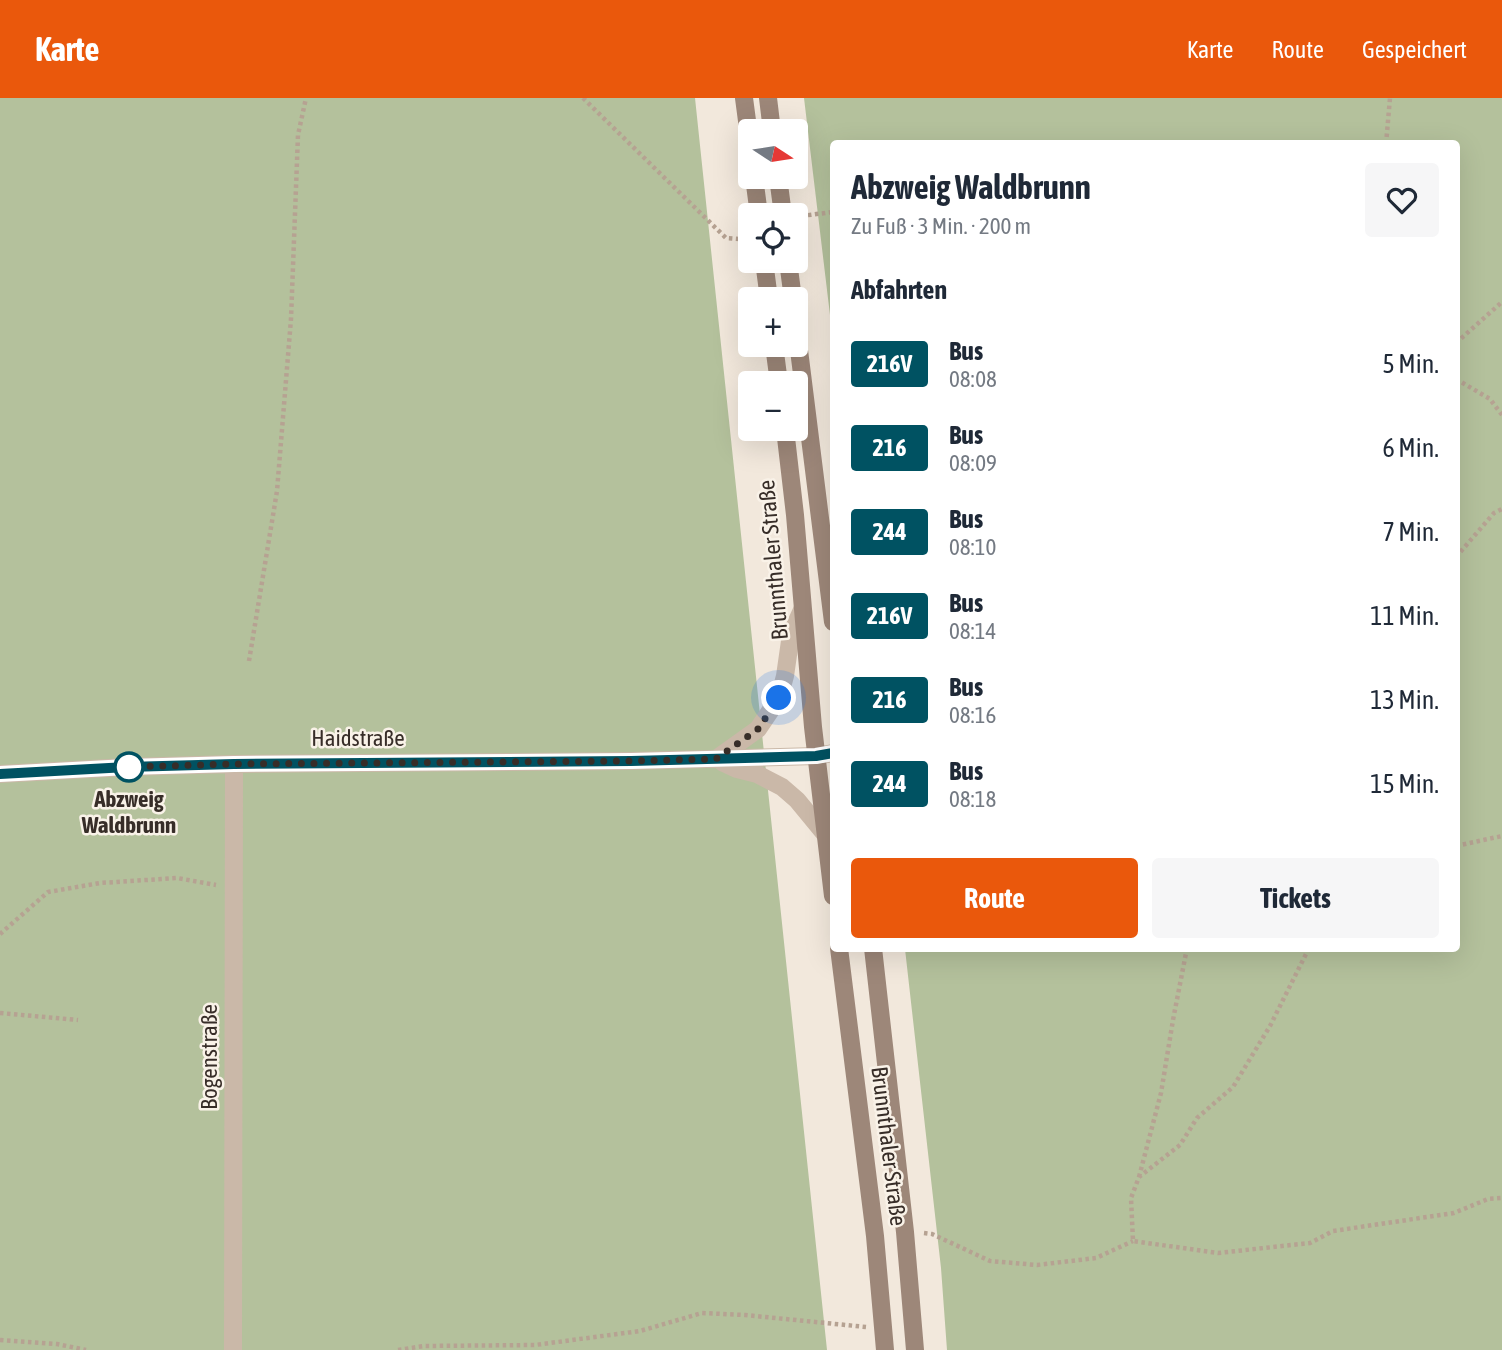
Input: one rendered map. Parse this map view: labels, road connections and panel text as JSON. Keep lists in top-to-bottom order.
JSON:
{
  "streets": {
    "main road": ["Brunnthaler Straße"],
    "street": ["Haidstraße", "Bogenstraße"]
  },
  "crossings": [
    ["Brunnthaler Straße", "Haidstraße"],
    ["Haidstraße", "Bogenstraße"]
  ],
  "places": ["Abzweig Waldbrunn"],
  "lines": ["bus line 216V"],
  "north": "right",
  "page": {
    "header": "Karte",
    "nav": ["Karte", "Route", "Gespeichert"],
    "map_buttons": ["+", "−"],
    "heading": [
      ["Abzweig Waldbrunn", "Zu Fuß · 3 Min. · 200 m"],
      "Abfahrten"
    ],
    "list": [
      {
        "mark": "216V",
        "name": "Bus",
        "note": "08:08",
        "value": "5 Min."
      },
      {
        "mark": "216",
        "name": "Bus",
        "note": "08:09",
        "value": "6 Min."
      },
      {
        "mark": "244",
        "name": "Bus",
        "note": "08:10",
        "value": "7 Min."
      },
      {
        "mark": "216V",
        "name": "Bus",
        "note": "08:14",
        "value": "11 Min."
      },
      {
        "mark": "216",
        "name": "Bus",
        "note": "08:16",
        "value": "13 Min."
      },
      {
        "mark": "244",
        "name": "Bus",
        "note": "08:18",
        "value": "15 Min."
      }
    ],
    "buttons": ["Route", "Tickets"]
  }
}
